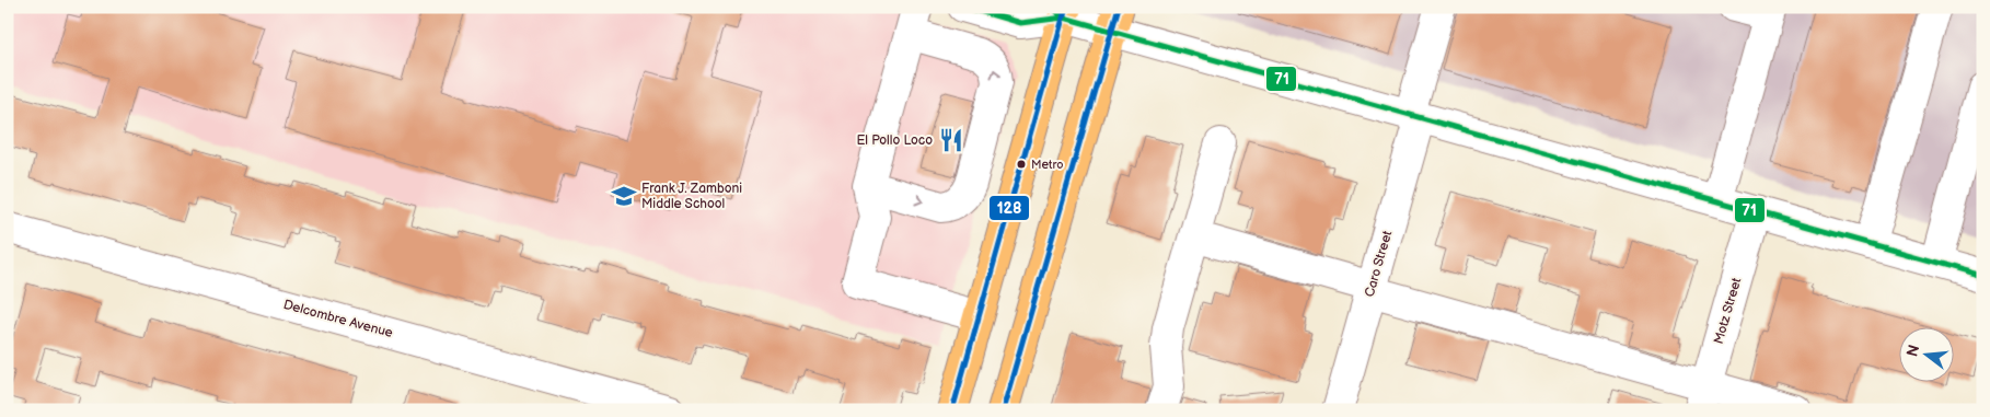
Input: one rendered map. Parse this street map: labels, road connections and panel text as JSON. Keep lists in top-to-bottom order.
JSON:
{
  "streets": {
    "street": ["Caro Street", "Motz Street", "Delcombre Avenue"]
  },
  "places": {
    "restaurant": ["El Pollo Loco"],
    "other": ["Metro"],
    "school or university": ["Frank J. Zamboni Middle School"]
  },
  "lines": ["transit line 71", "transit line 128"],
  "north": "left"
}
